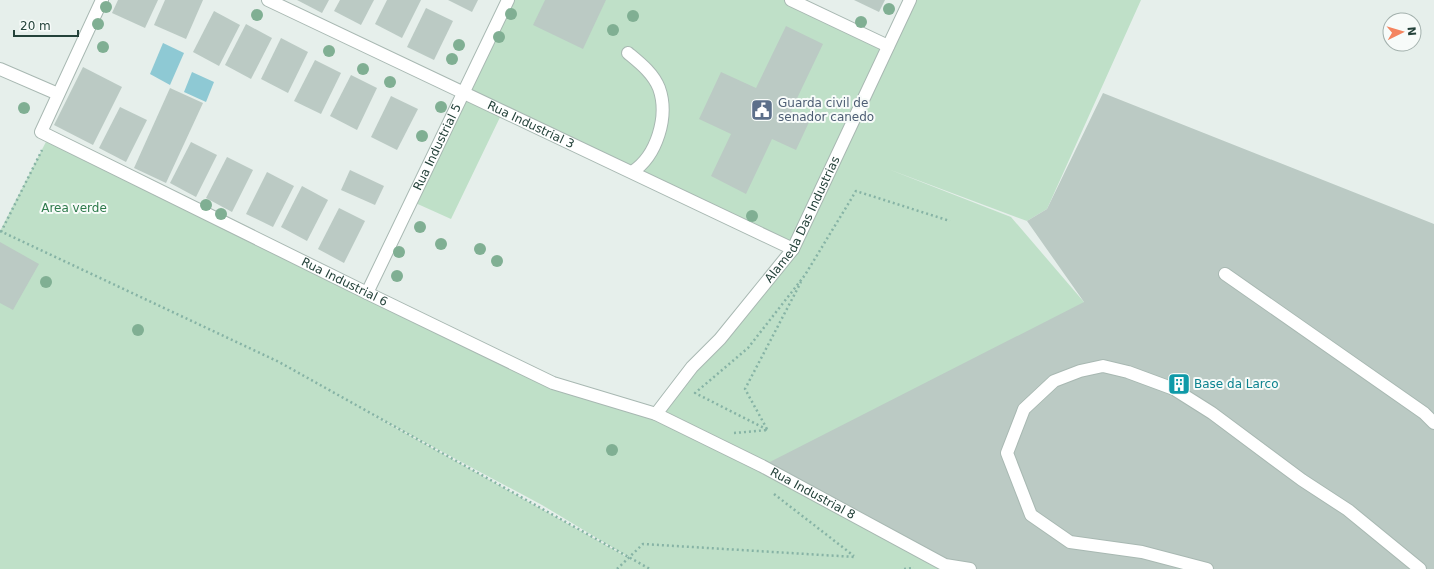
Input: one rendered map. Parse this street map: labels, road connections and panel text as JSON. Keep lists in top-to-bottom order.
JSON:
{
  "streets": {
    "street": [
      "Rua Industrial 3",
      "Rua Industrial 5",
      "Alameda Das Industrias",
      "Rua Industrial 6",
      "Rua Industrial 8"
    ]
  },
  "crossings": [
    ["Rua Industrial 3", "Rua Industrial 5"],
    ["Rua Industrial 3", "Alameda Das Industrias"],
    ["Rua Industrial 5", "Rua Industrial 6"],
    ["Alameda Das Industrias", "Rua Industrial 6"],
    ["Alameda Das Industrias", "Rua Industrial 8"],
    ["Rua Industrial 6", "Rua Industrial 8"]
  ],
  "parks": ["Area verde"],
  "places": {
    "public building": ["Guarda civil de senador canedo"],
    "building": ["Base da Larco"]
  },
  "scale_bar": "20 m",
  "north": "right"
}
